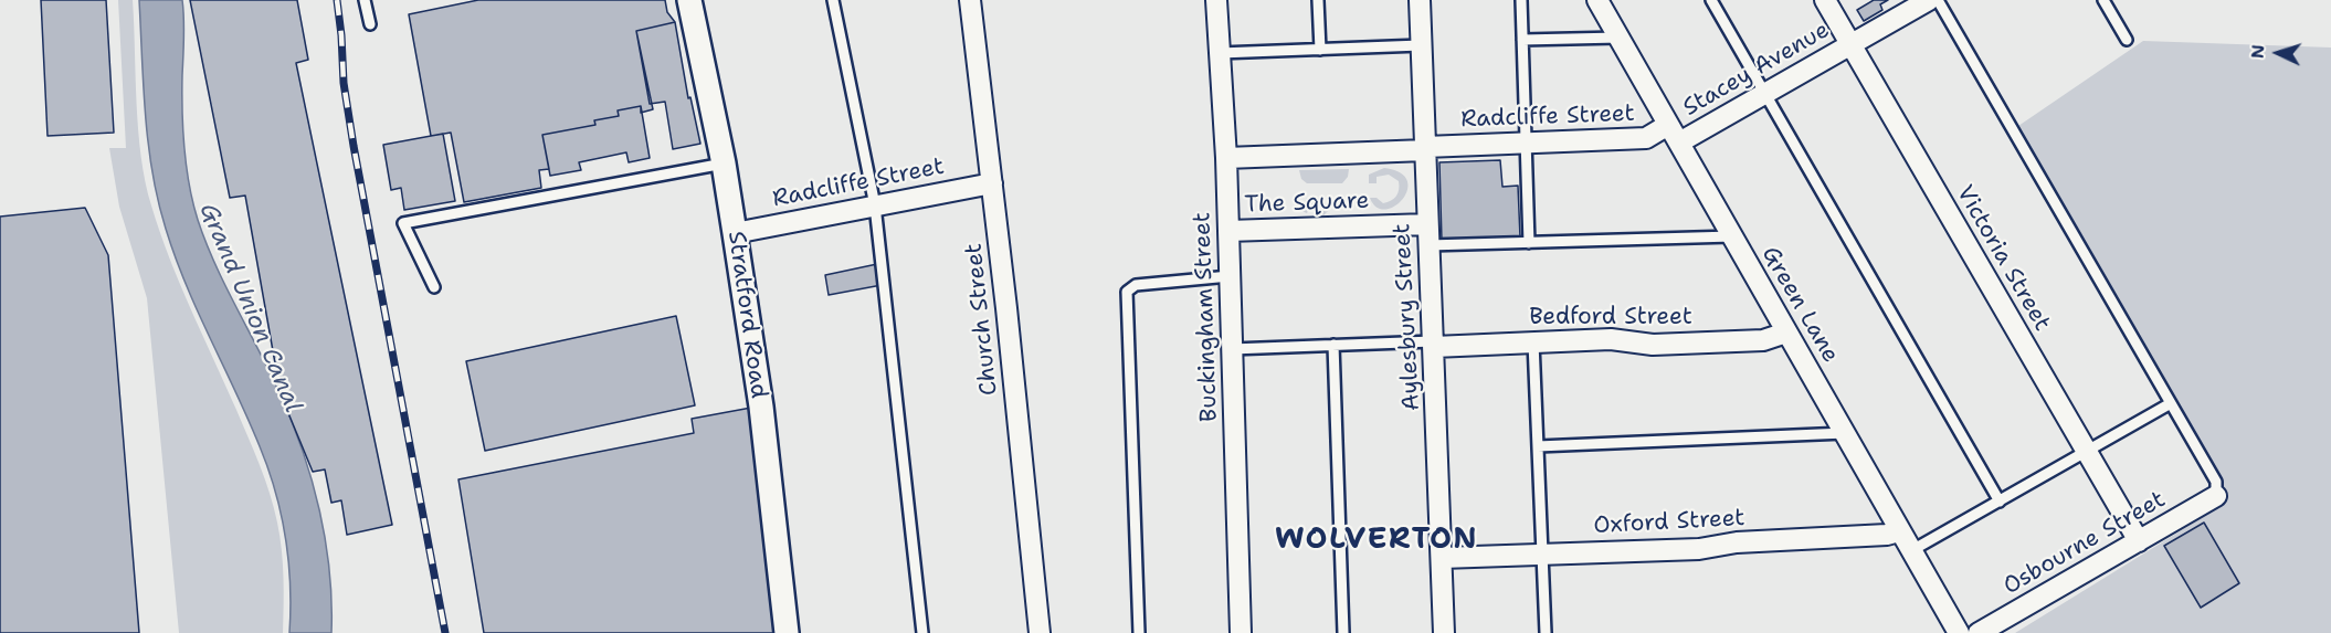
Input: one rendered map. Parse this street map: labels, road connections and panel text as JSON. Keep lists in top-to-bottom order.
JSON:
{
  "streets": {
    "street": [
      "Stacey Avenue",
      "Radcliffe Street",
      "The Square",
      "Victoria Street",
      "Green Lane",
      "Stratford Road",
      "Buckingham Street",
      "Aylesbury Street",
      "Bedford Street",
      "Church Street",
      "Oxford Street",
      "Osbourne Street"
    ]
  },
  "crossings": [
    ["Stacey Avenue", "Victoria Street"],
    ["Stacey Avenue", "Green Lane"],
    ["Radcliffe Street", "Green Lane"],
    ["Radcliffe Street", "Stratford Road"],
    ["Radcliffe Street", "Buckingham Street"],
    ["Radcliffe Street", "Aylesbury Street"],
    ["Radcliffe Street", "Church Street"],
    ["The Square", "Buckingham Street"],
    ["The Square", "Aylesbury Street"],
    ["Victoria Street", "Osbourne Street"],
    ["Green Lane", "Bedford Street"],
    ["Green Lane", "Oxford Street"],
    ["Aylesbury Street", "Bedford Street"],
    ["Aylesbury Street", "Oxford Street"]
  ],
  "districts": ["WOLVERTON"],
  "water": ["Grand Union Canal"],
  "north": "left"
}
